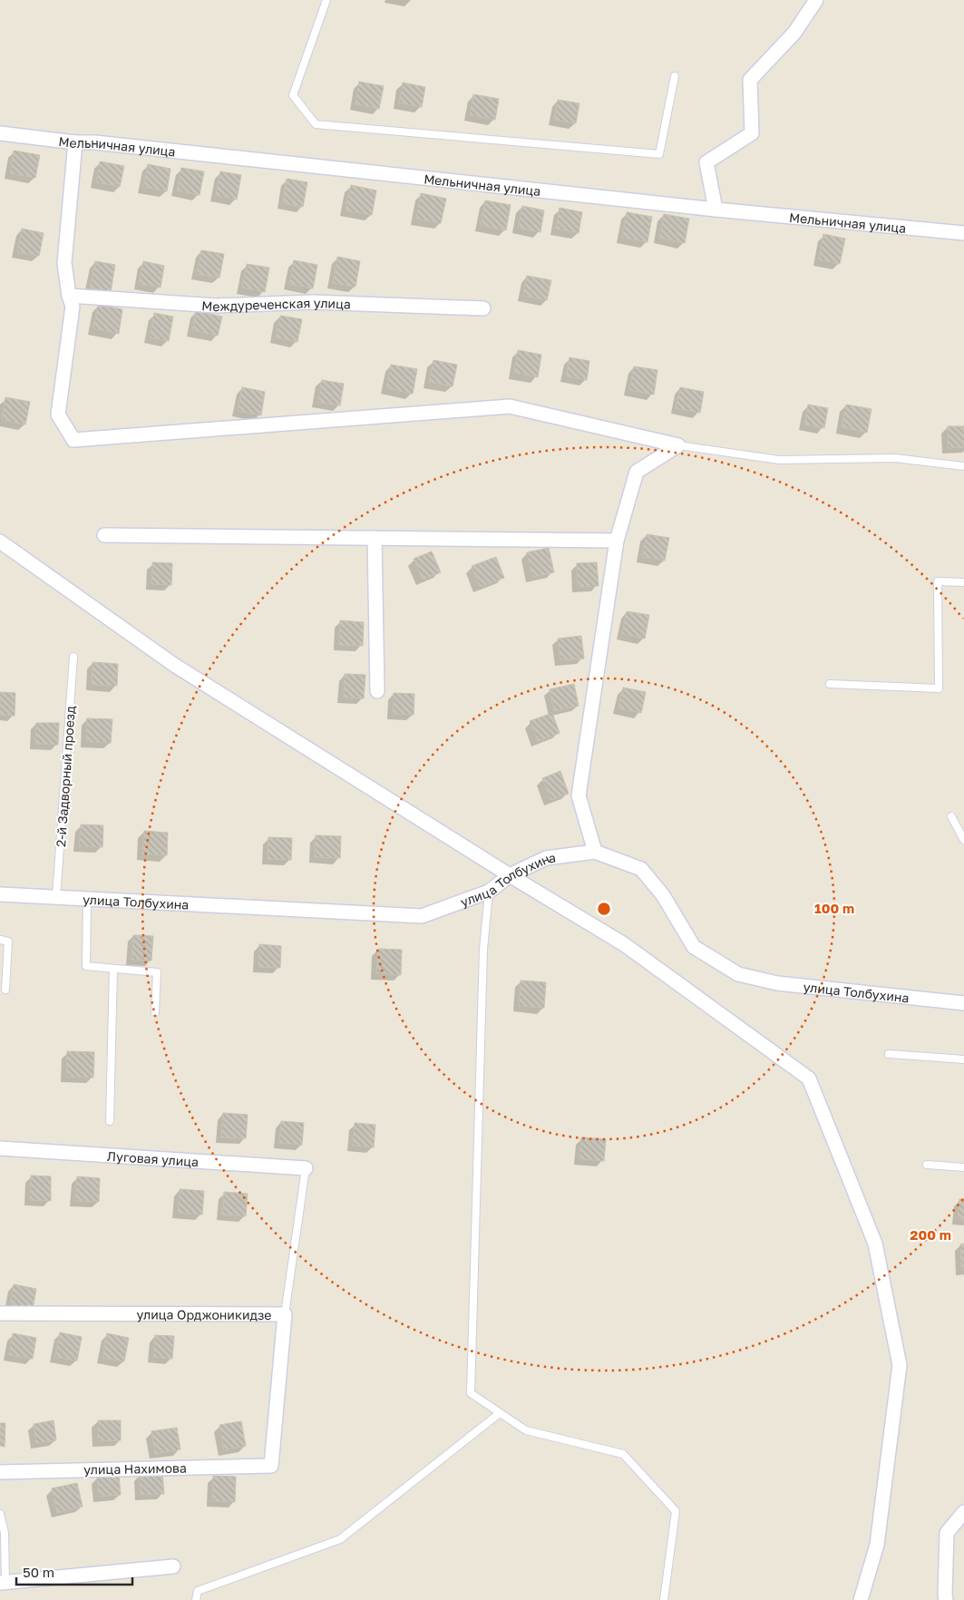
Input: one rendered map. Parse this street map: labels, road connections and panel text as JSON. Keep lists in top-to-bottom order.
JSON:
{
  "streets": {
    "street": [
      "Мельничная улица",
      "Междуреченская улица",
      "улица Толбухина",
      "Луговая улица",
      "улица Орджоникидзе",
      "улица Нахимова"
    ],
    "lane": ["2-й Задворный проезд"]
  },
  "crossings": [
    ["2-й Задворный проезд", "улица Толбухина"],
    ["улица Орджоникидзе", "улица Нахимова"]
  ],
  "scale_bar": "50 m",
  "rings": ["100 m", "200 m"]
}
